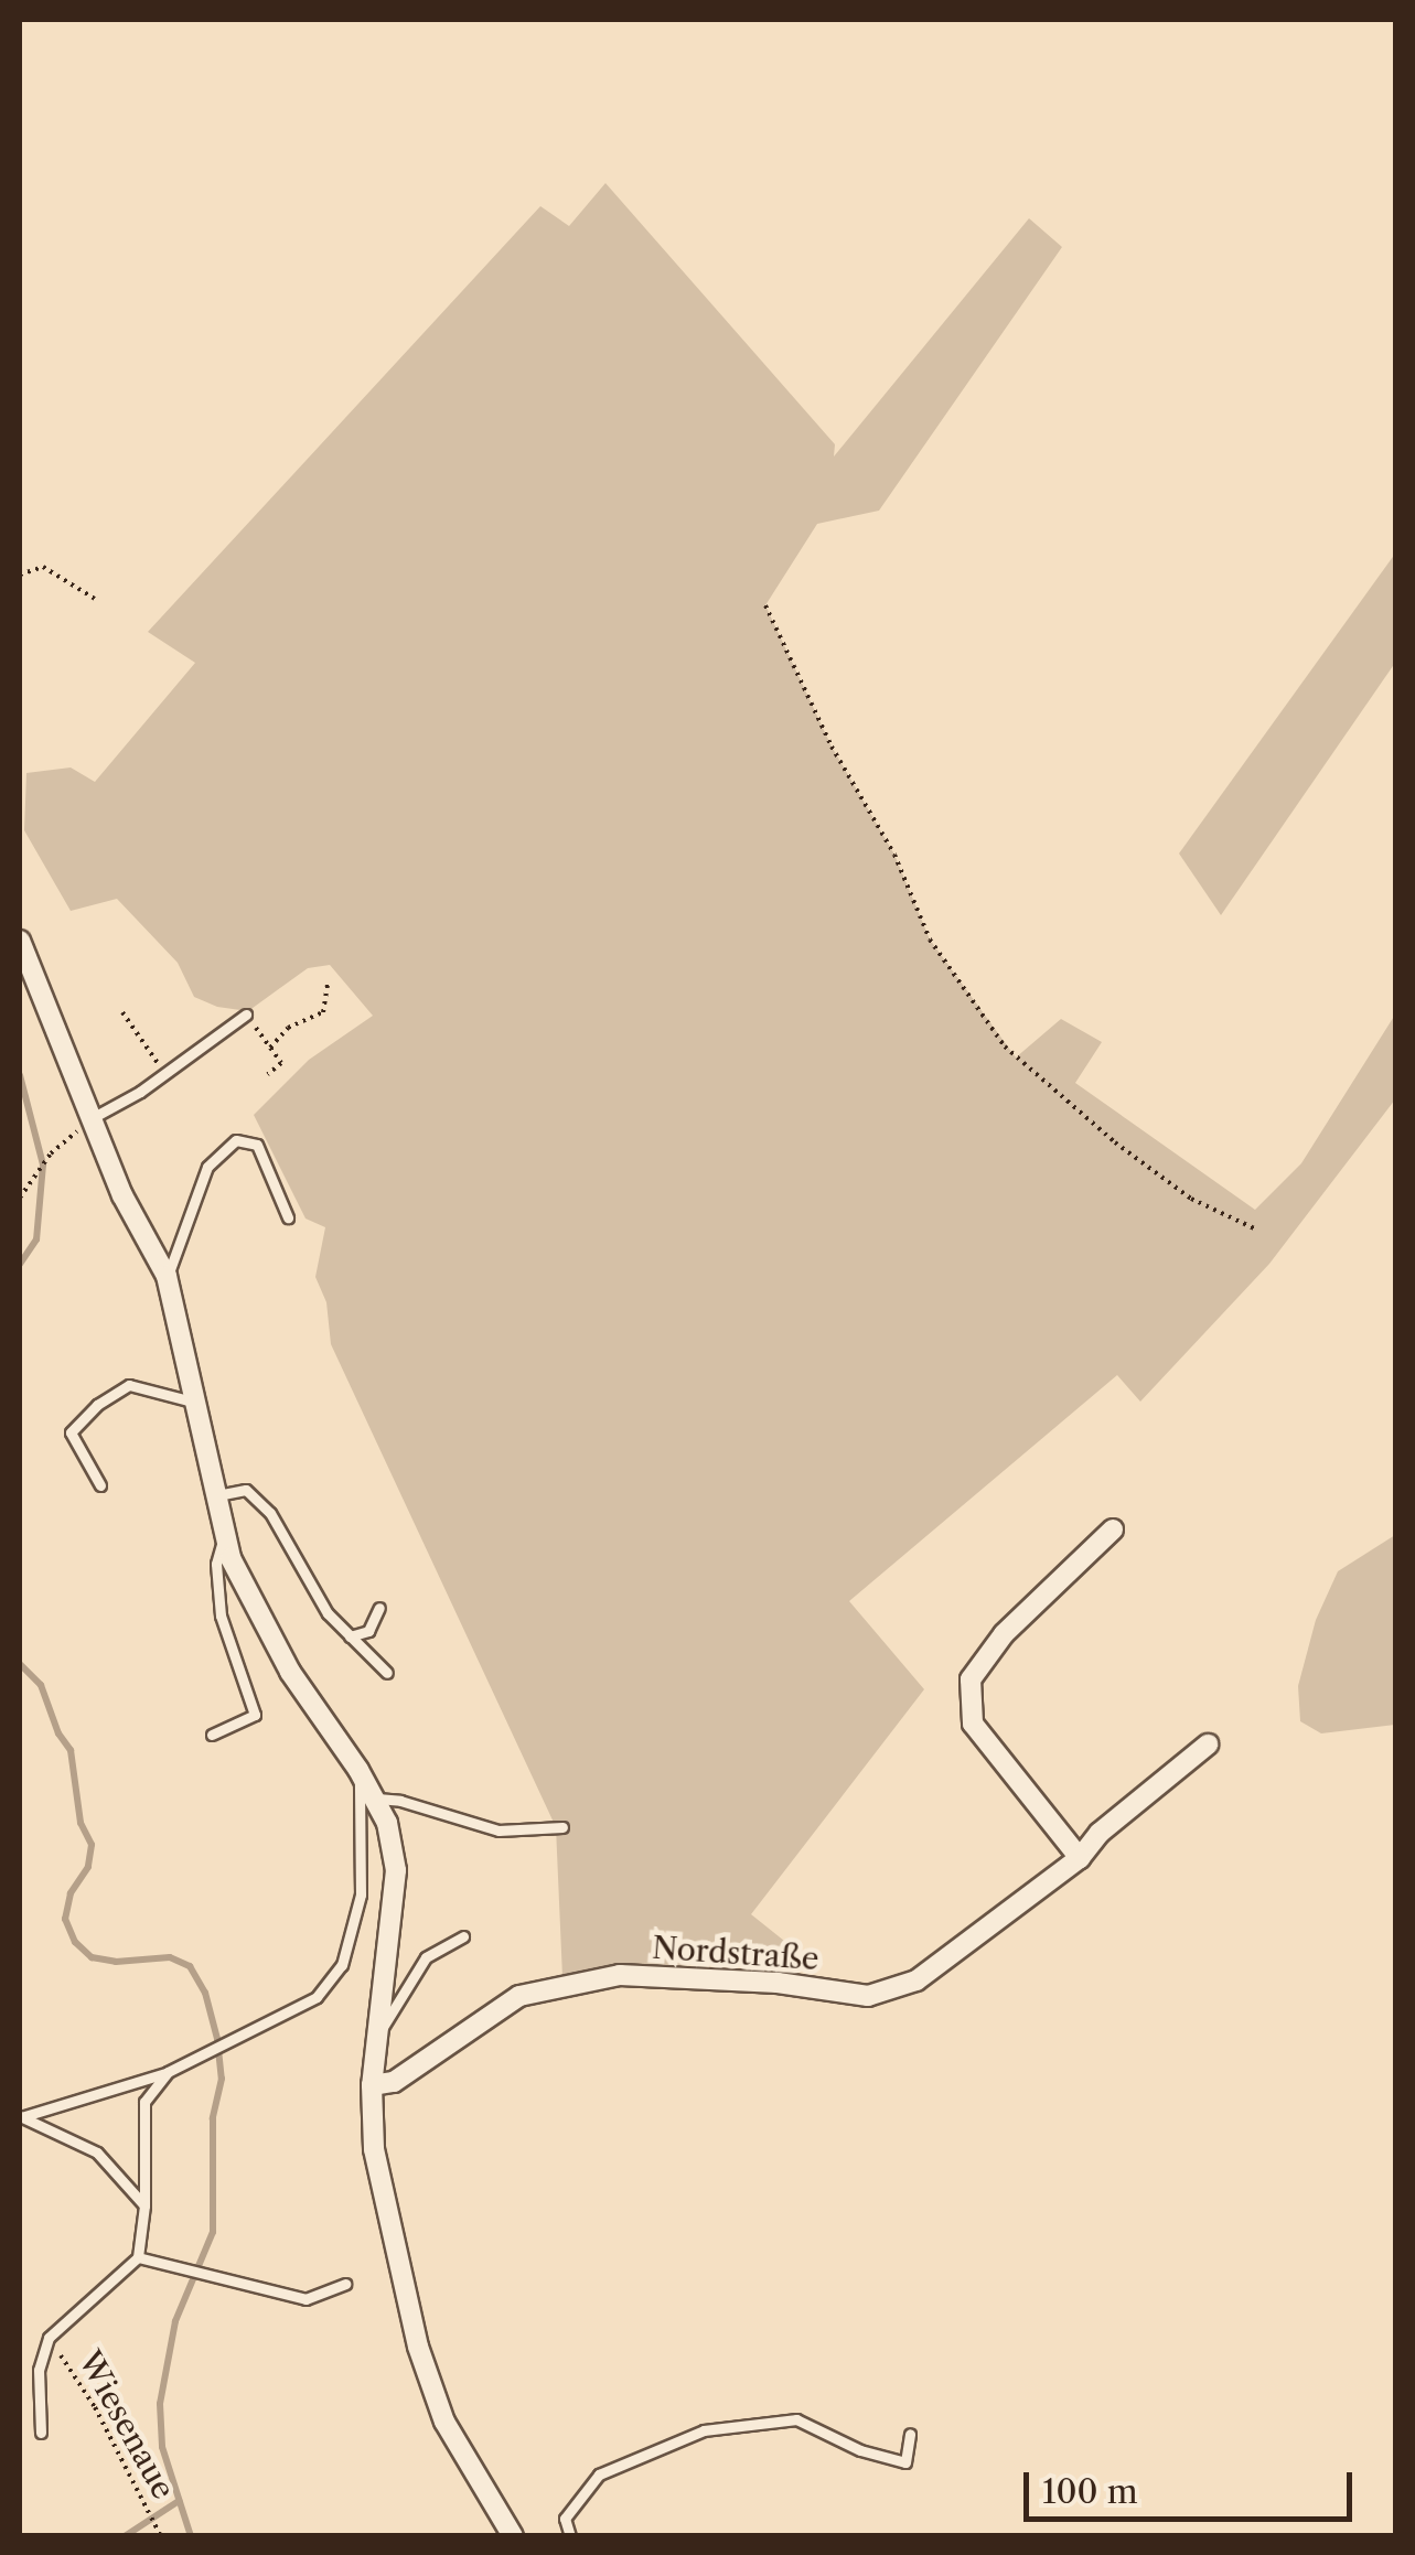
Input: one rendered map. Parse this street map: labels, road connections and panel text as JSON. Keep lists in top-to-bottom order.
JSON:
{
  "streets": {
    "street": ["Nordstraße"],
    "lane": ["Wiesenaue"]
  },
  "scale_bar": "100 m"
}
